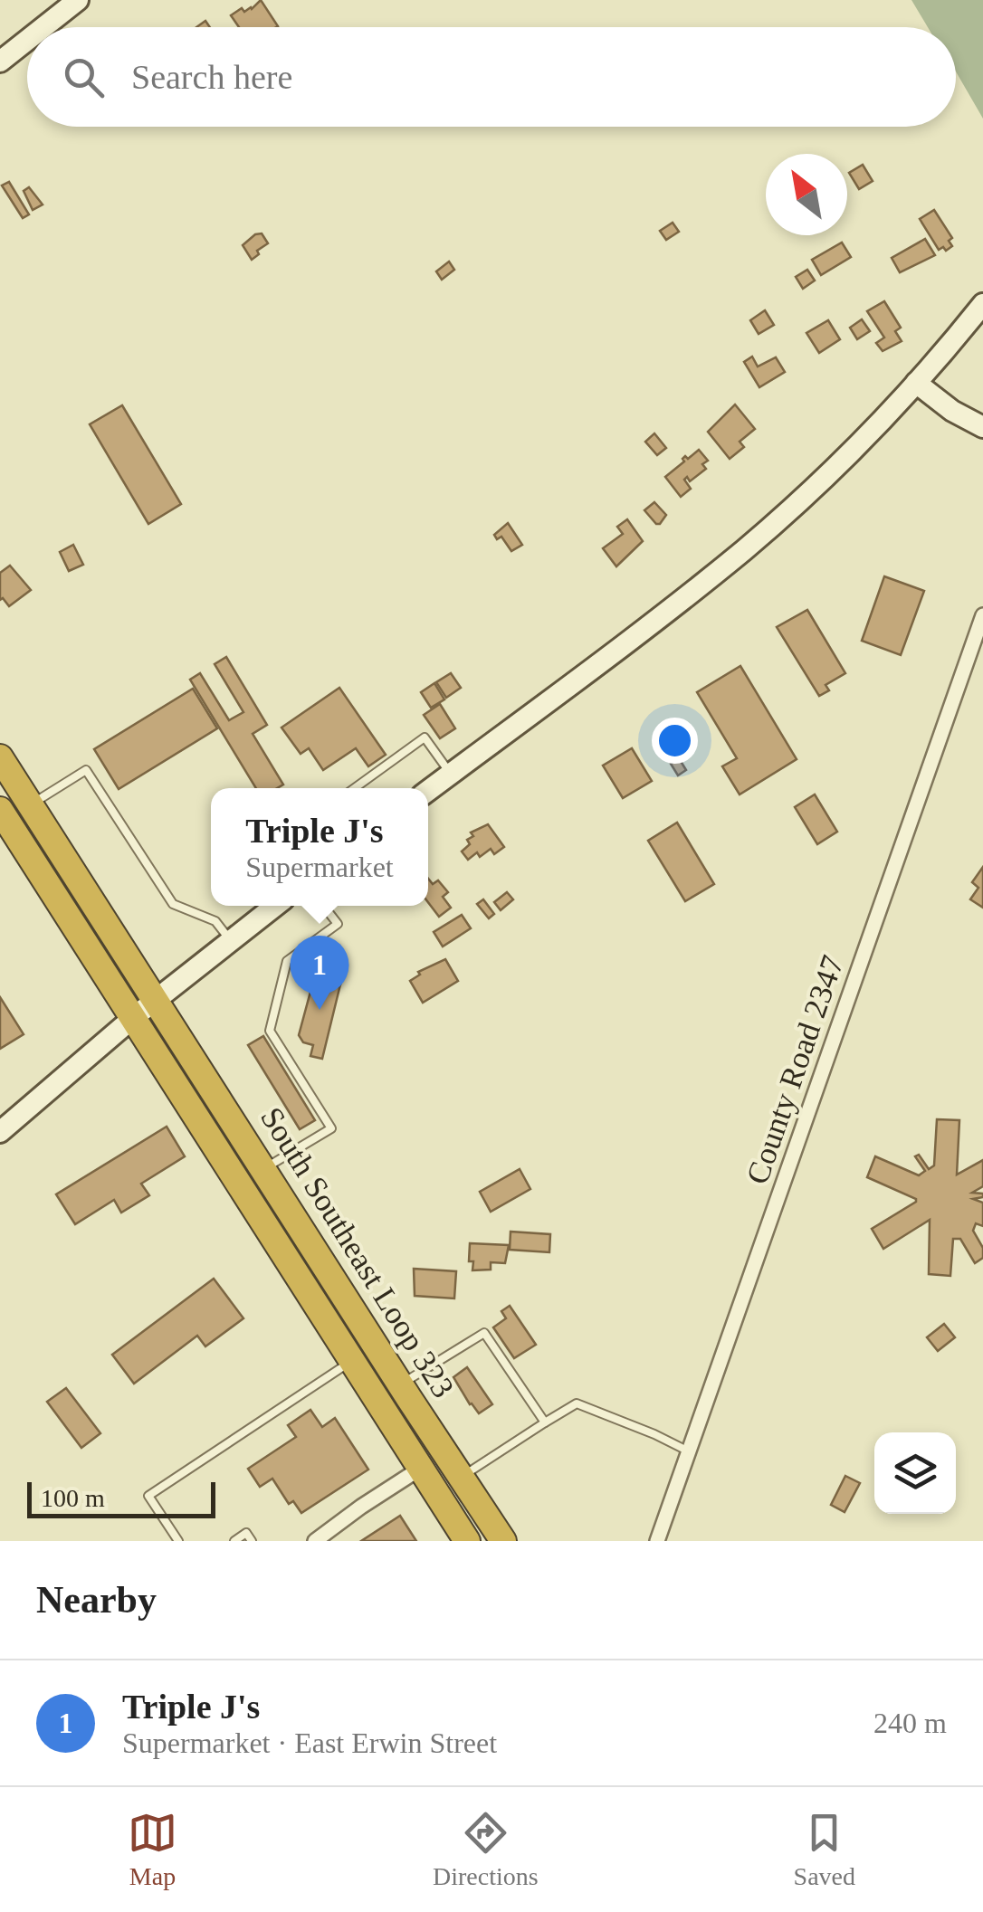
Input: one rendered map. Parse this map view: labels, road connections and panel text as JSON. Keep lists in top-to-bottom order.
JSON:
{
  "streets": {
    "highway": ["South Southeast Loop 323"],
    "street": ["County Road 2347"]
  },
  "scale_bar": "100 m",
  "north": "top left",
  "page": {
    "search": "Search here",
    "popup": ["Triple J's", "Supermarket"],
    "pins": "1",
    "scale": "100 m",
    "heading": "Nearby",
    "list": [
      {
        "mark": "1",
        "name": "Triple J's",
        "note": "Supermarket · East Erwin Street",
        "value": "240 m"
      }
    ],
    "nav": ["Map", "Directions", "Saved"]
  }
}
